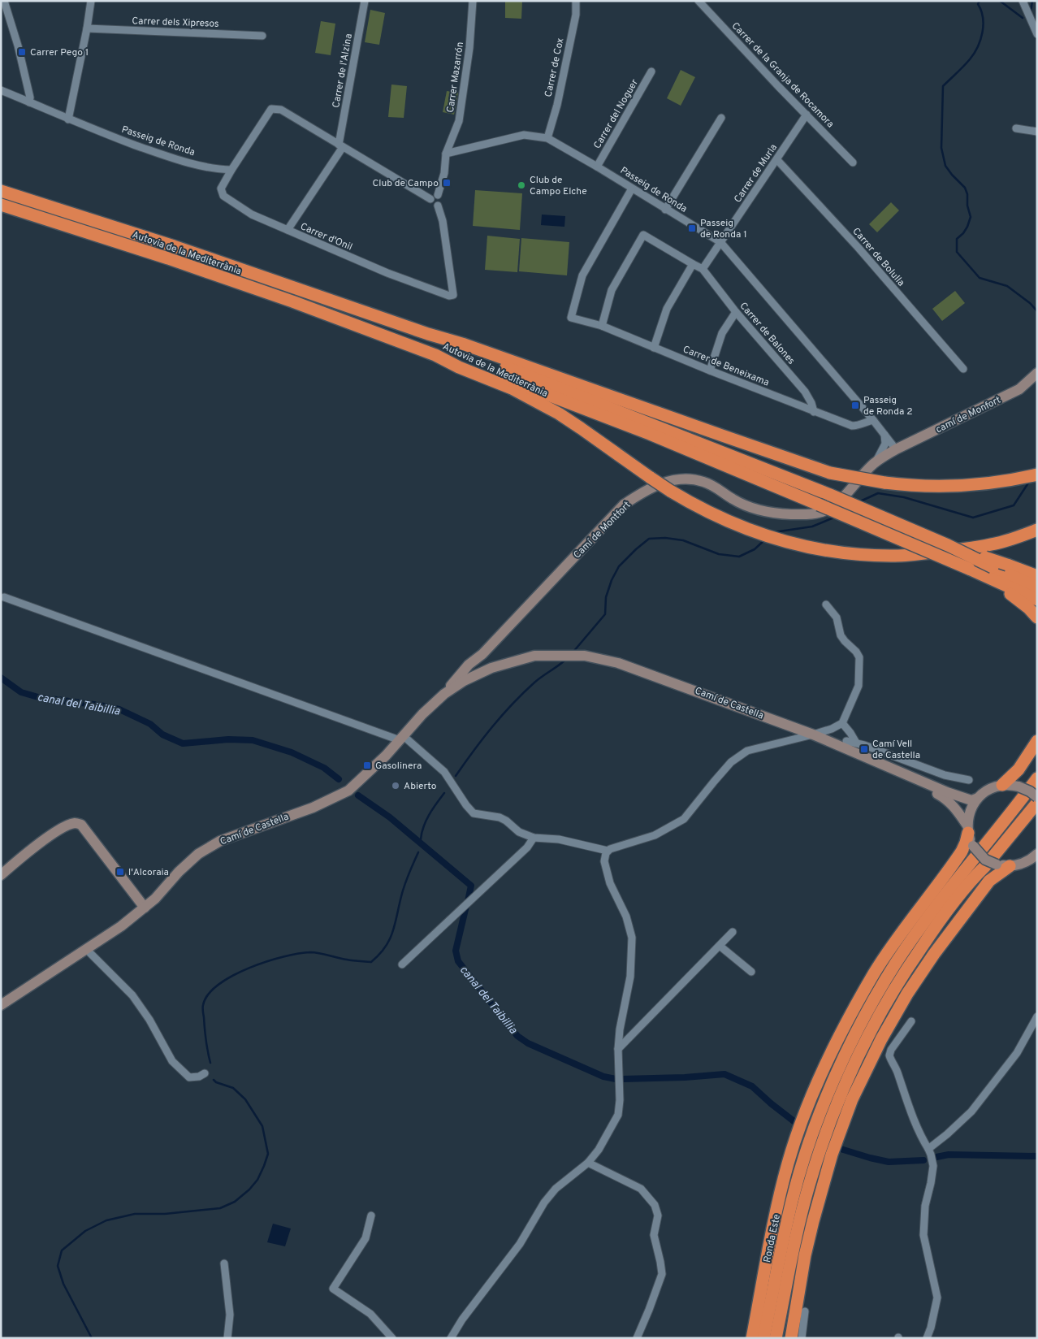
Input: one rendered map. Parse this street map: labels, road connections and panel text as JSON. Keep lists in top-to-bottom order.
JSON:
{
  "streets": {
    "highway": ["Autovia de la Mediterrània", "Ronda Este"],
    "main road": ["camí de Monfort", "Camí de Montfort", "Camí de Castella"],
    "street": [
      "Carrer dels Xipresos",
      "Carrer de Cox",
      "Carrer de l'Alzina",
      "Carrer de la Granja de Rocamora",
      "Carrer Mazarrón",
      "Carrer del Noguer",
      "Passeig de Ronda",
      "Carrer de Murla",
      "Carrer d'Onil",
      "Carrer de Bolulla",
      "Carrer de Balones",
      "Carrer de Beneixama"
    ]
  },
  "crossings": [
    ["Carrer de Cox", "Passeig de Ronda"],
    ["Carrer de l'Alzina", "Carrer d'Onil"],
    ["Carrer de la Granja de Rocamora", "Carrer de Murla"],
    ["Carrer Mazarrón", "Passeig de Ronda"],
    ["Carrer del Noguer", "Passeig de Ronda"],
    ["Passeig de Ronda", "Carrer de Murla"],
    ["Passeig de Ronda", "Carrer d'Onil"],
    ["Passeig de Ronda", "Carrer de Beneixama"],
    ["Passeig de Ronda", "camí de Monfort"],
    ["Passeig de Ronda", "Camí de Montfort"],
    ["Carrer de Murla", "Carrer de Bolulla"],
    ["Carrer de Balones", "Carrer de Beneixama"],
    ["camí de Monfort", "Camí de Montfort"],
    ["Camí de Montfort", "Camí de Castella"]
  ],
  "water": ["canal del Taibillia"],
  "places": {
    "transit": [
      "Carrer Pego 1",
      "Club de Campo",
      "Passeig de Ronda 1",
      "Passeig de Ronda 2",
      "Camí Vell de Castella",
      "Gasolinera",
      "l'Alcoraia"
    ],
    "other": ["Club de Campo Elche", "Abierto"]
  }
}
